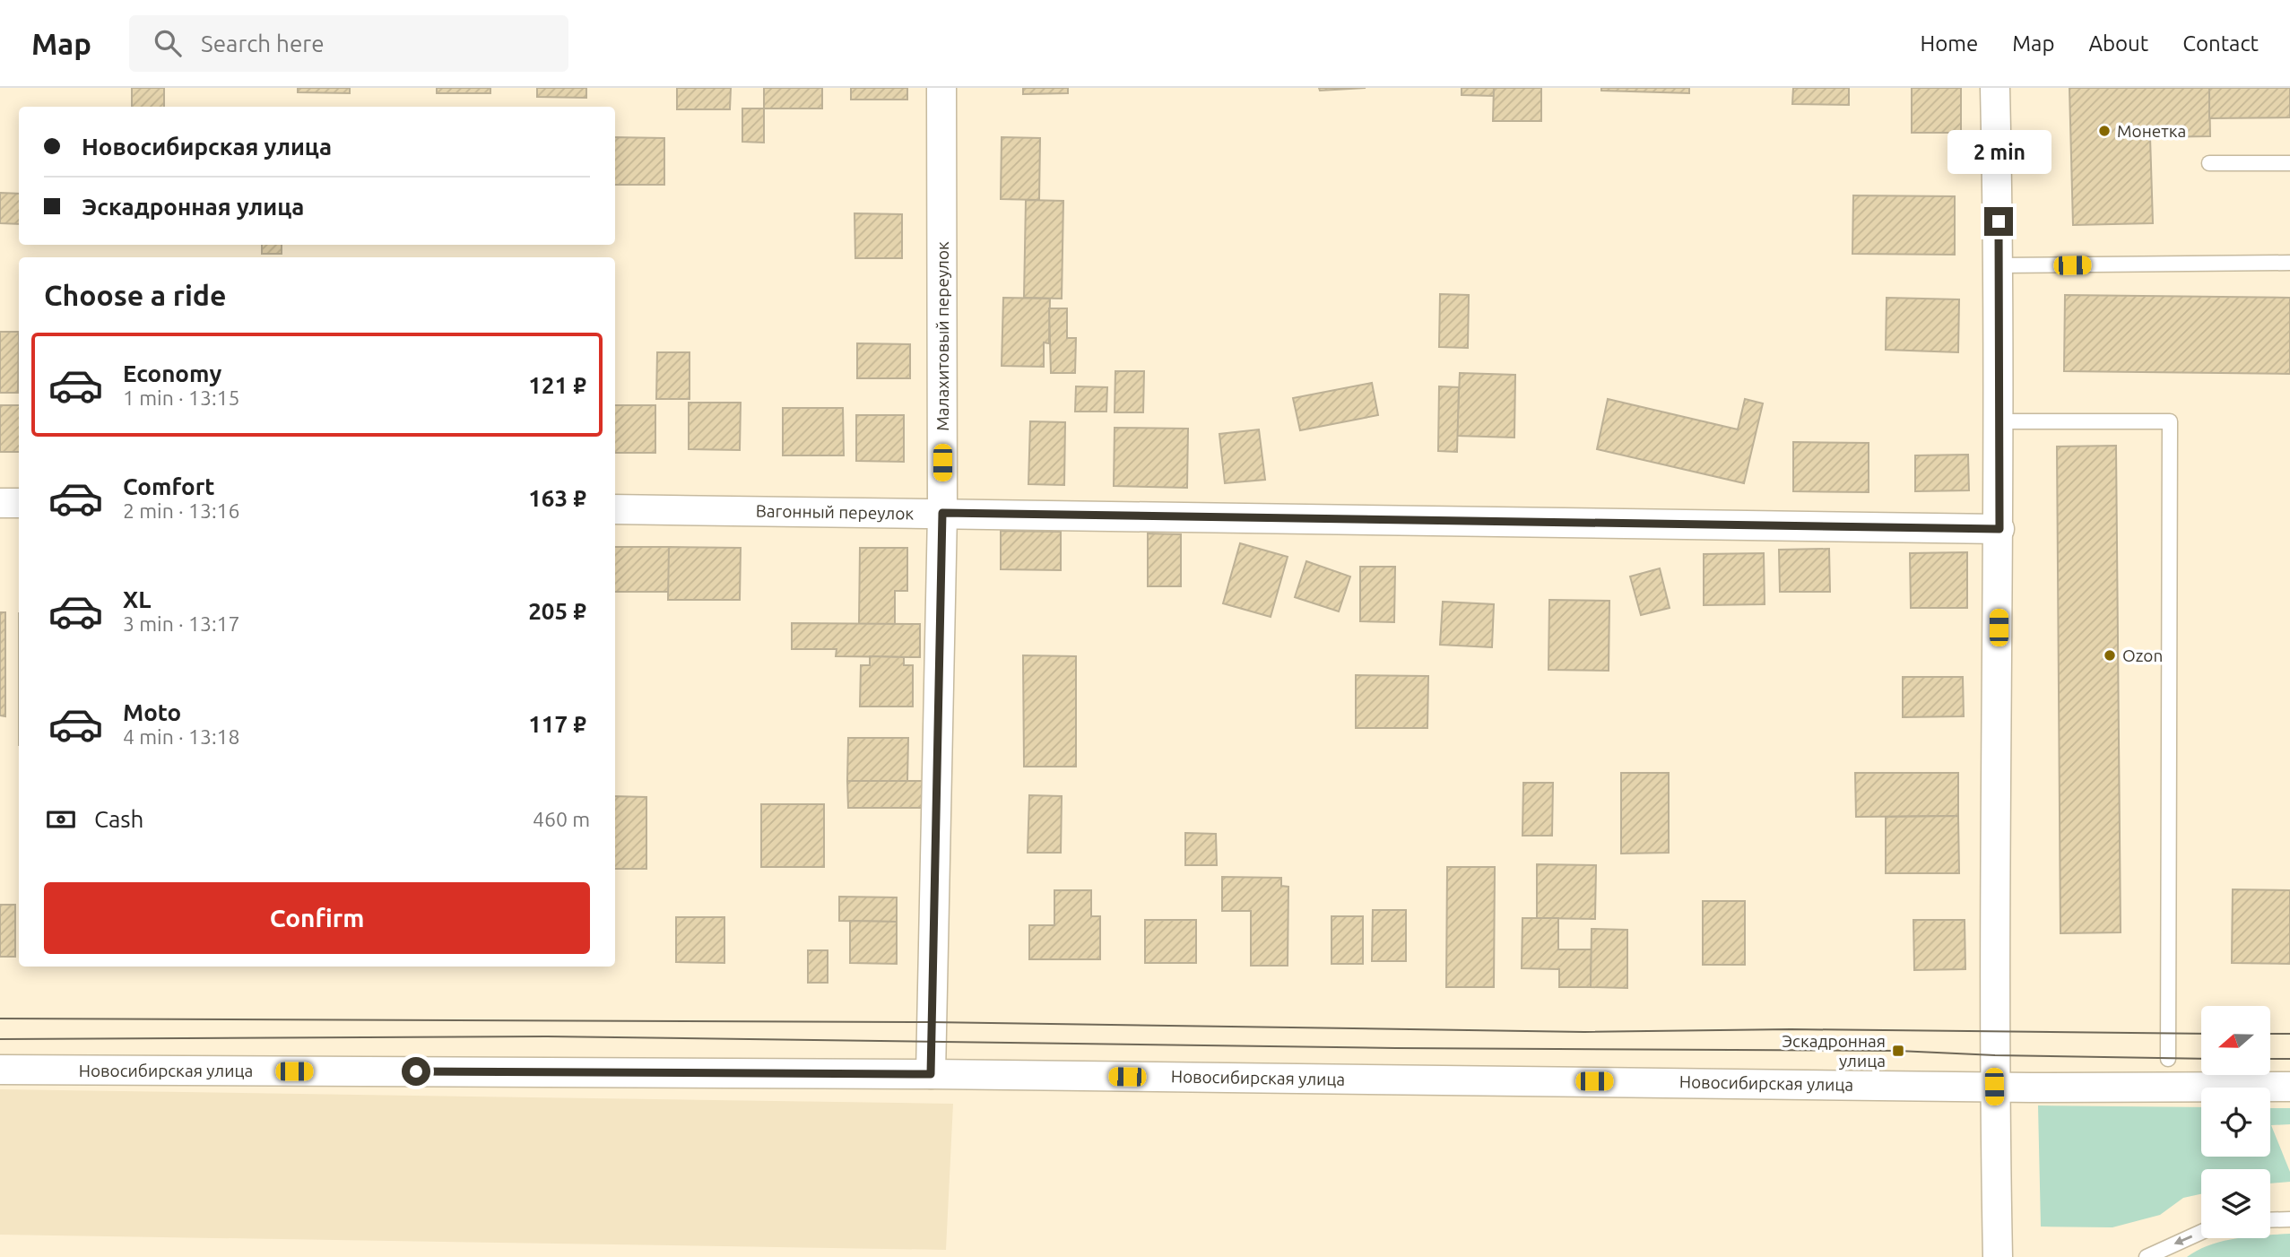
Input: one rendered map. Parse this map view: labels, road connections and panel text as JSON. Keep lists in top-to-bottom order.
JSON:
{
  "streets": {
    "street": ["Малахитовый переулок", "Вагонный переулок", "Новосибирская улица"]
  },
  "crossings": [
    ["Малахитовый переулок", "Вагонный переулок"],
    ["Малахитовый переулок", "Новосибирская улица"]
  ],
  "places": {
    "other": ["Монетка", "Ozon"],
    "transit": ["Эскадронная улица"]
  },
  "north": "left",
  "page": {
    "header": "Map",
    "search": "Search here",
    "nav": [
      "Home",
      "Map",
      "About",
      "Contact"
    ],
    "banner": ["Новосибирская улица", "Эскадронная улица"],
    "bubble": "2 min",
    "heading": "Choose a ride",
    "list": [
      {
        "name": "Economy",
        "note": "1 min · 13:15",
        "value": "121 ₽"
      },
      {
        "name": "Comfort",
        "note": "2 min · 13:16",
        "value": "163 ₽"
      },
      {
        "name": "XL",
        "note": "3 min · 13:17",
        "value": "205 ₽"
      },
      {
        "name": "Moto",
        "note": "4 min · 13:18",
        "value": "117 ₽"
      }
    ],
    "pay": ["Cash", "460 m"],
    "buttons": "Confirm"
  }
}
